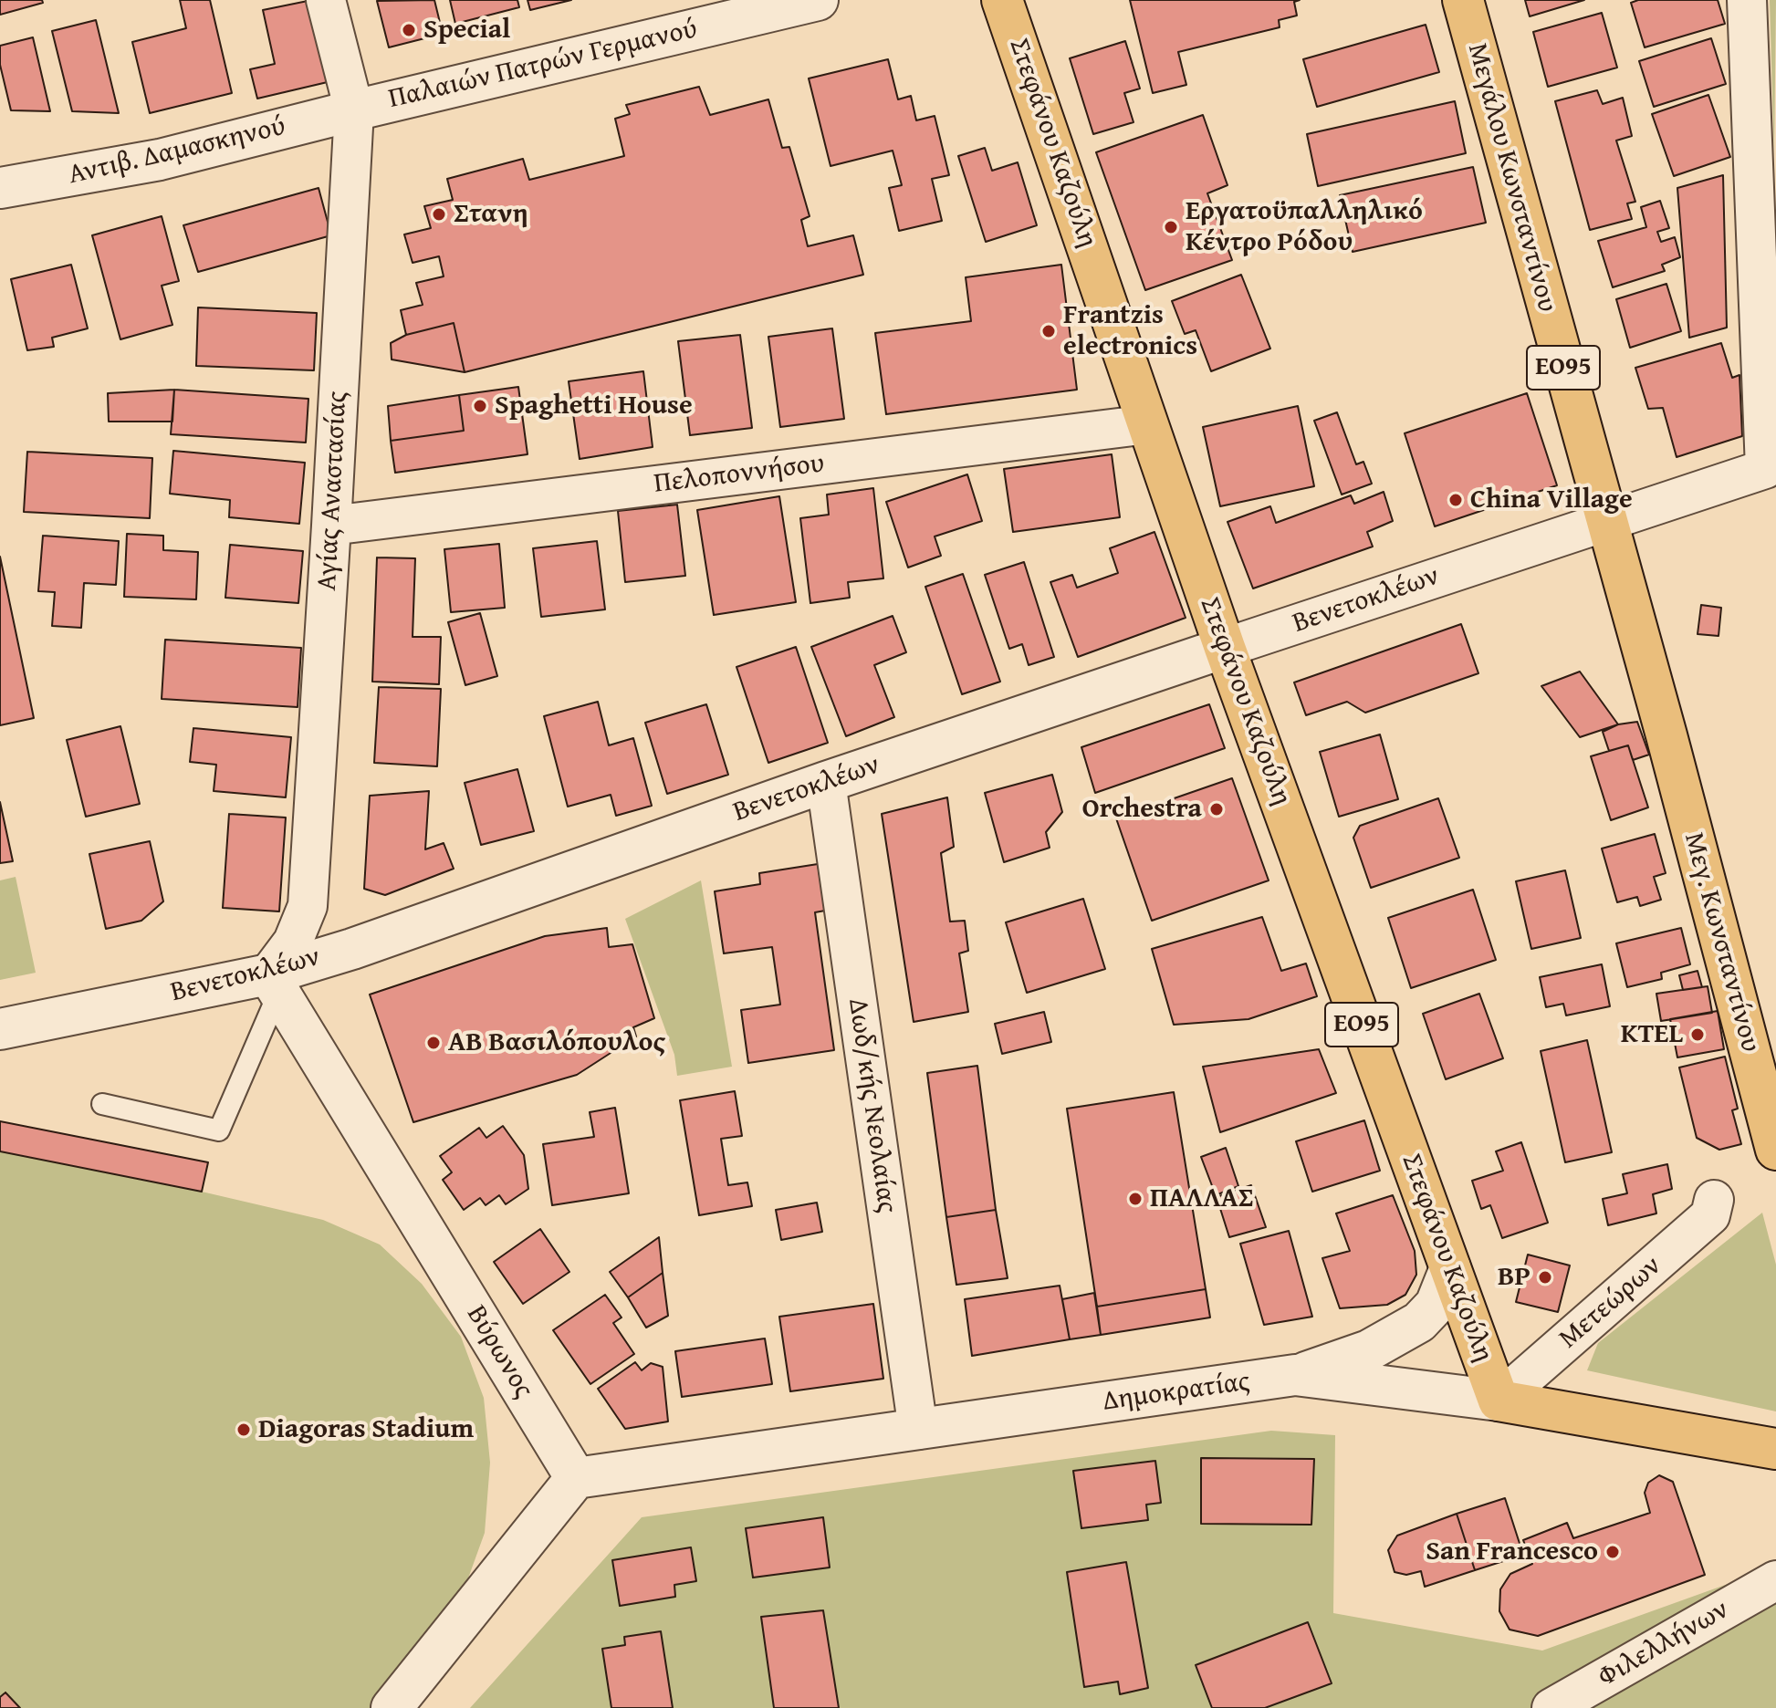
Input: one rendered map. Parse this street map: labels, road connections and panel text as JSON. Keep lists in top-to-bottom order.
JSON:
{
  "streets": {
    "main road": [
      "Στεφάνου Καζούλη",
      "Μεγάλου Κωνσταντίνου",
      "ΕΟ95",
      "Μεγ. Κωνσταντίνου",
      "Δημοκρατίας"
    ],
    "street": [
      "Παλαιών Πατρών Γερμανού",
      "Αντιβ. Δαμασκηνού",
      "Πελοποννήσου",
      "Αγίας Αναστασίας",
      "Βενετοκλέων",
      "Δωδ/κής Νεολαίας",
      "Μετεώρων",
      "Βύρωνος",
      "Φιλελλήνων"
    ]
  },
  "crossings": [
    ["Παλαιών Πατρών Γερμανού", "Αντιβ. Δαμασκηνού"],
    ["Παλαιών Πατρών Γερμανού", "Αγίας Αναστασίας"],
    ["Στεφάνου Καζούλη", "Πελοποννήσου"],
    ["Στεφάνου Καζούλη", "Βενετοκλέων"],
    ["Στεφάνου Καζούλη", "Μετεώρων"],
    ["Στεφάνου Καζούλη", "Δημοκρατίας"],
    ["Αντιβ. Δαμασκηνού", "Αγίας Αναστασίας"],
    ["Μεγάλου Κωνσταντίνου", "Βενετοκλέων"],
    ["Μεγάλου Κωνσταντίνου", "Μεγ. Κωνσταντίνου"],
    ["Πελοποννήσου", "Αγίας Αναστασίας"],
    ["Αγίας Αναστασίας", "Βενετοκλέων"],
    ["Αγίας Αναστασίας", "Βύρωνος"],
    ["Βενετοκλέων", "Δωδ/κής Νεολαίας"],
    ["Βενετοκλέων", "Βύρωνος"],
    ["Δωδ/κής Νεολαίας", "Δημοκρατίας"],
    ["Μετεώρων", "Δημοκρατίας"],
    ["Βύρωνος", "Δημοκρατίας"]
  ],
  "places": [
    "Special",
    "Στανη",
    "Εργατοϋπαλληλικό Κέντρο Ρόδου",
    "Frantzis electronics",
    "Spaghetti House",
    "China Village",
    "Orchestra",
    "KTEL",
    "AB Βασιλόπουλος",
    "ΠΑΛΛΑΣ",
    "BP",
    "Diagoras Stadium",
    "San Francesco"
  ]
}
